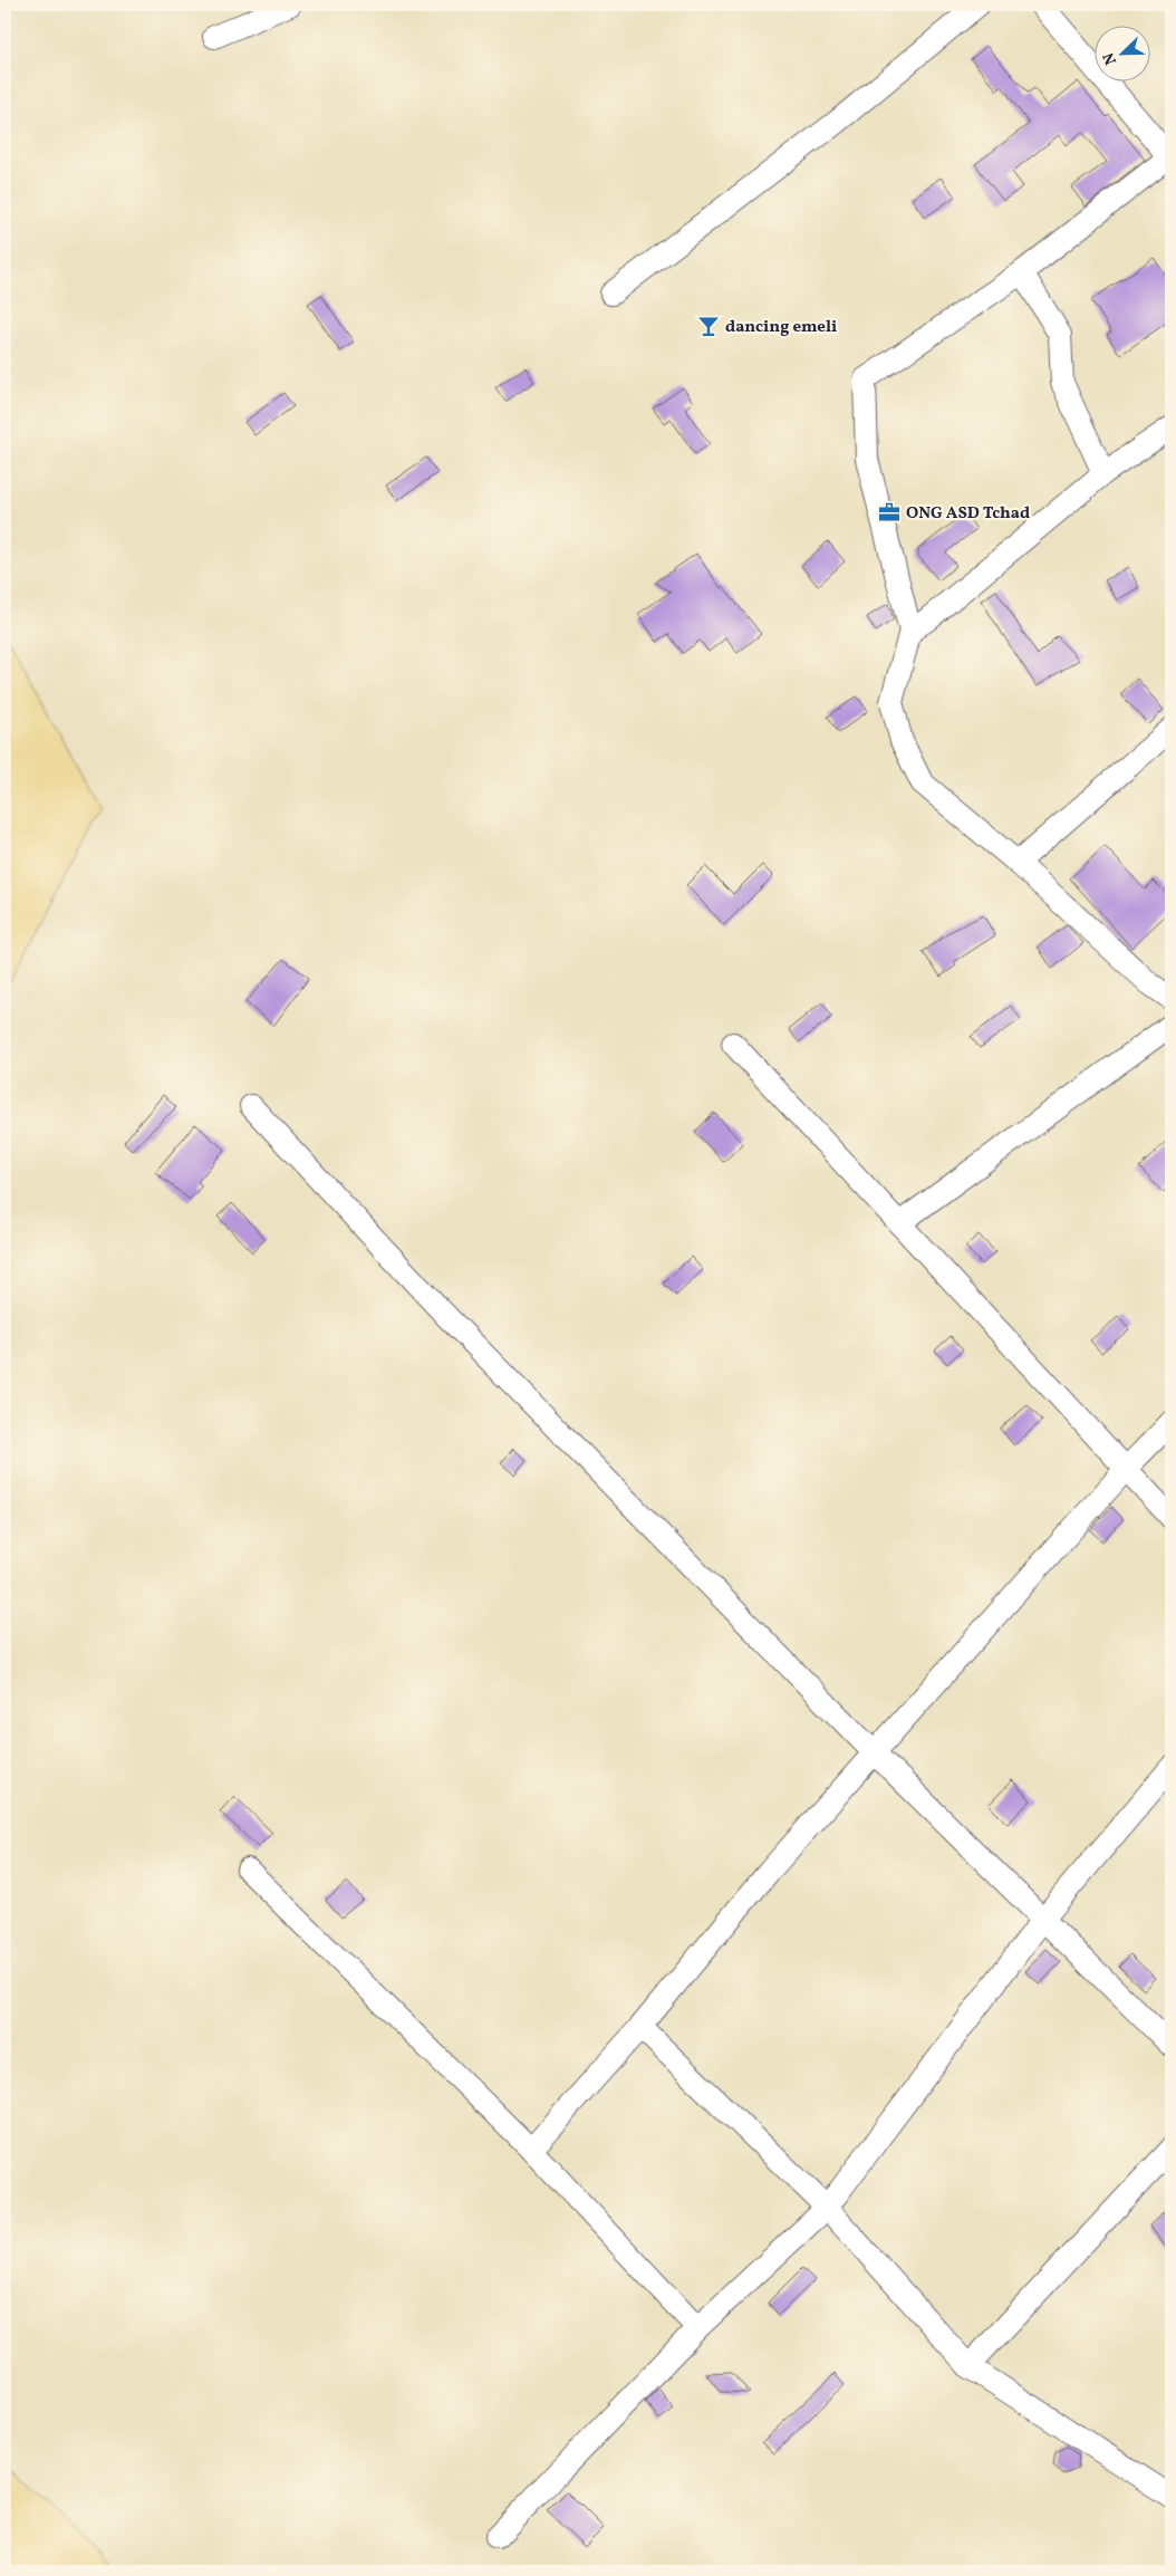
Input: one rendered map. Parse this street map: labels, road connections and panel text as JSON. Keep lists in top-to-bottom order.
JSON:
{
  "places": {
    "bar": ["dancing emeli"],
    "office": ["ONG ASD Tchad"]
  },
  "north": "bottom left"
}
